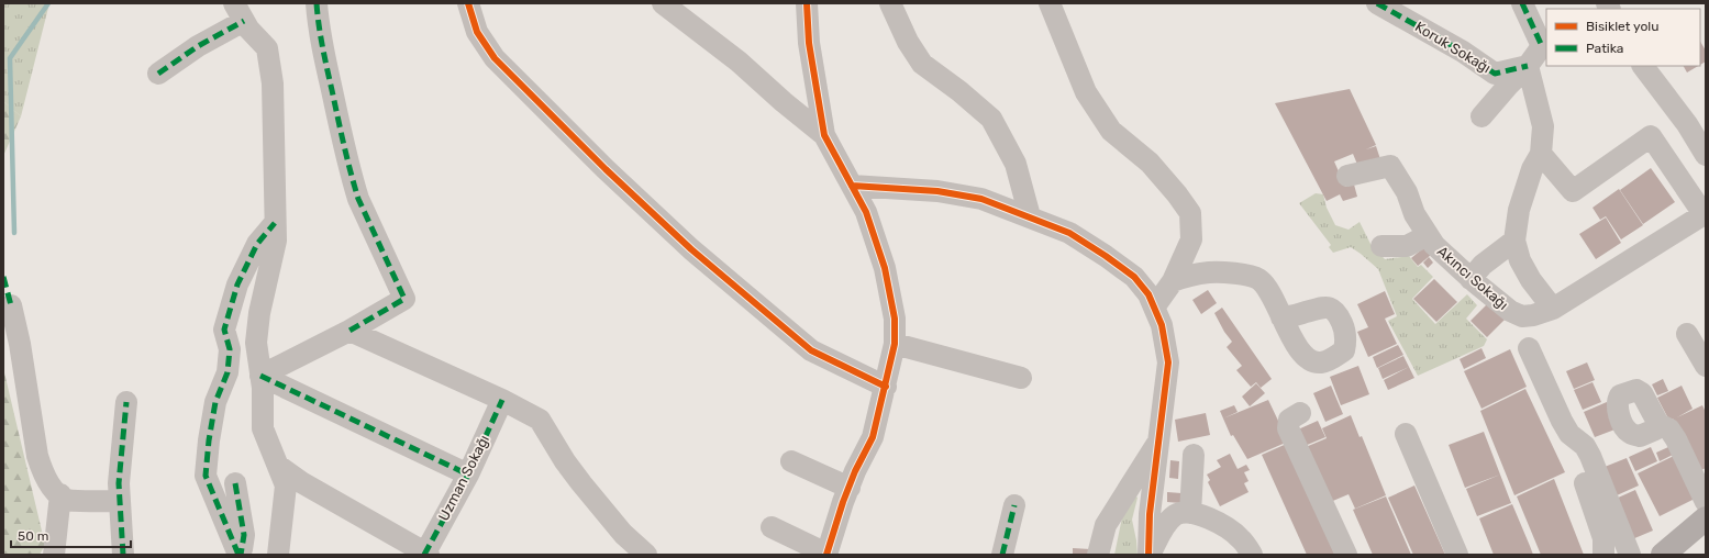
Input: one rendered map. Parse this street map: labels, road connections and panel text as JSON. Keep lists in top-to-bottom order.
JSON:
{
  "streets": {
    "street": ["Koruk Sokağı", "Akıncı Sokağı", "Uzman Sokağı"]
  },
  "legend": ["Bisiklet yolu", "Patika"],
  "scale_bar": "50 m"
}
